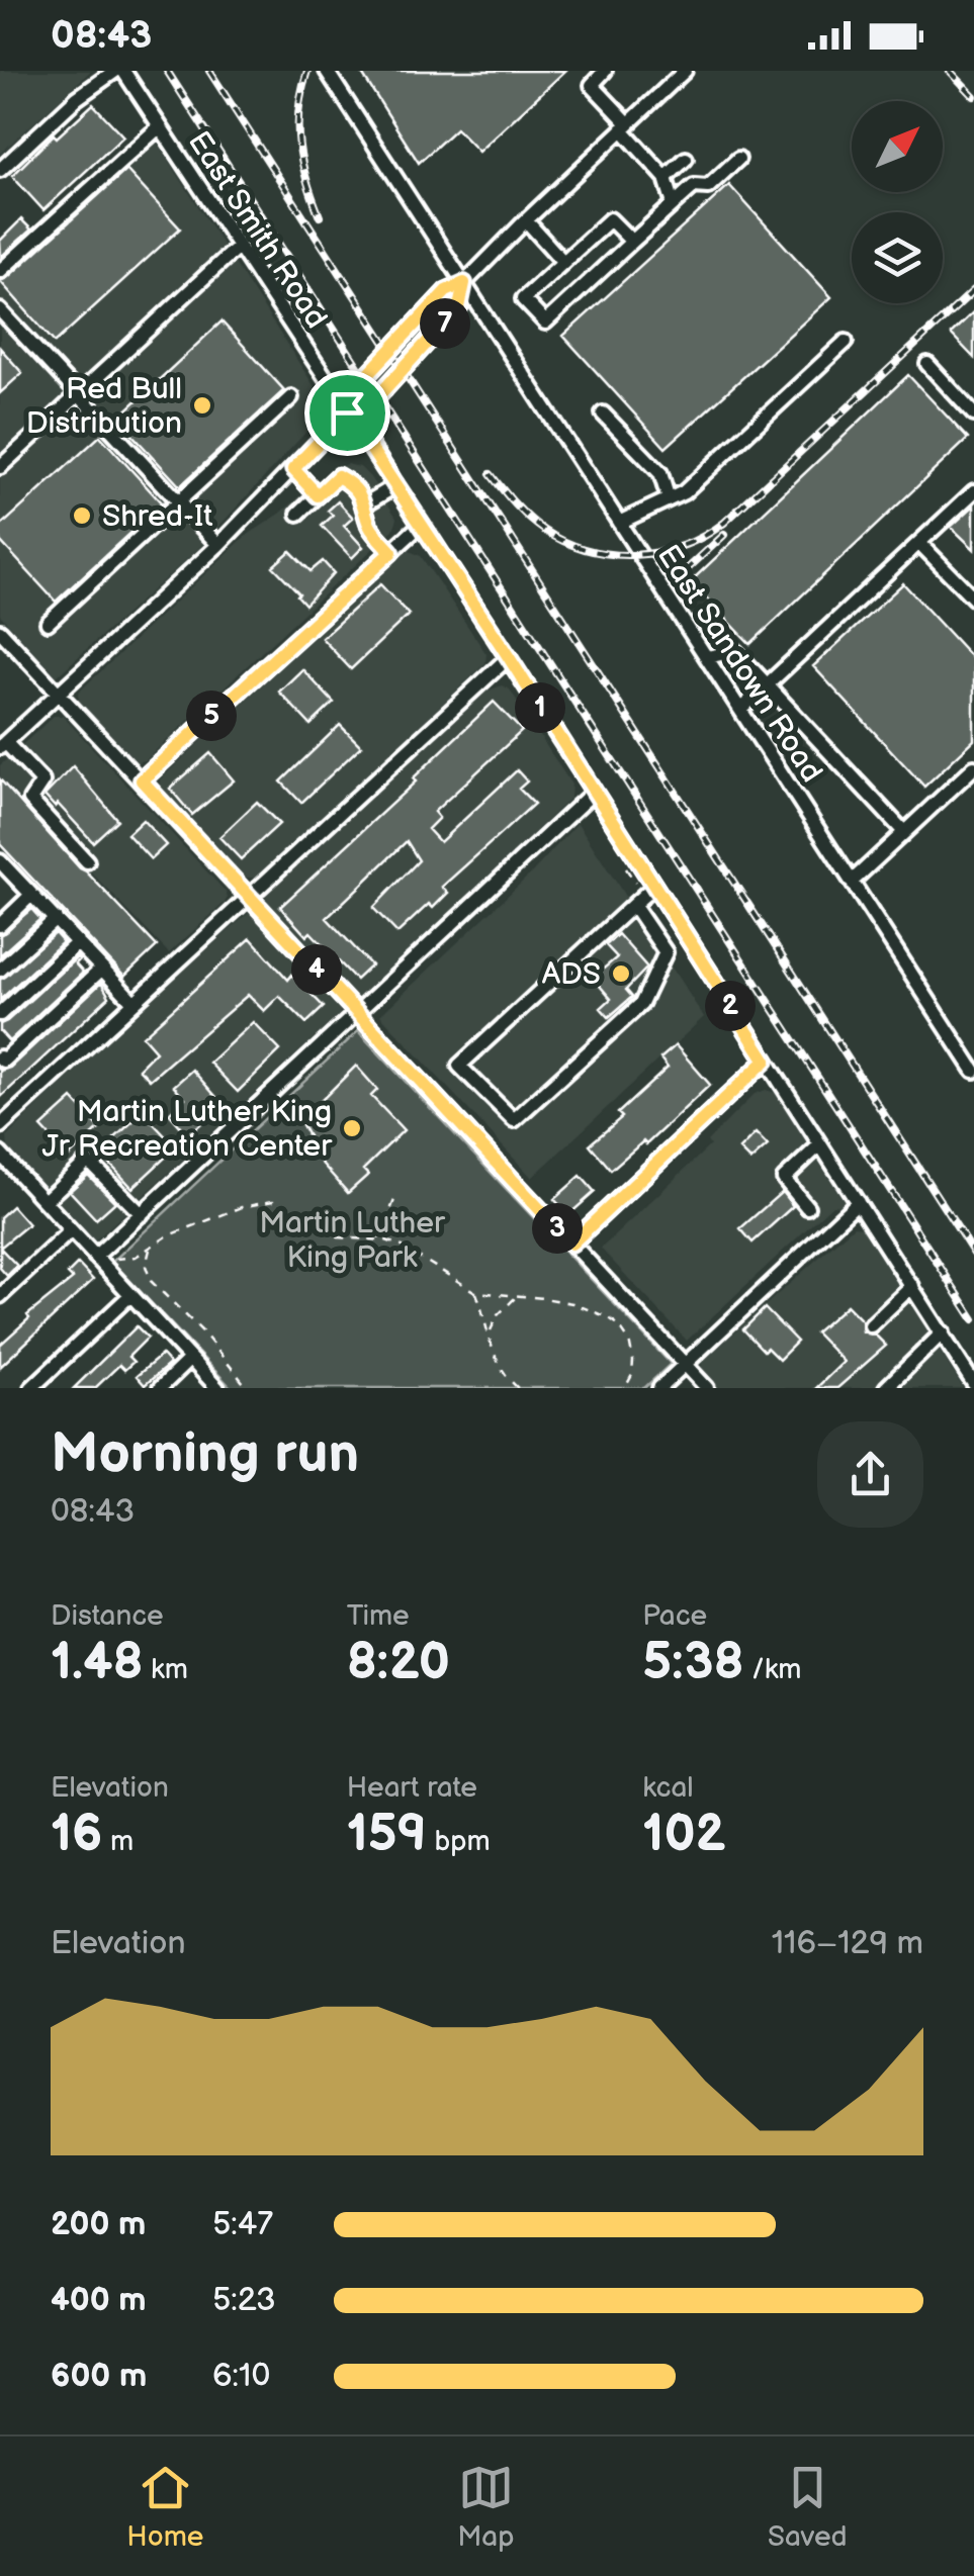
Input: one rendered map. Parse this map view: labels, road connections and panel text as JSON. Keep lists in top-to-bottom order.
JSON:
{
  "streets": {
    "street": ["East Smith Road", "East Sandown Road"]
  },
  "parks": ["Martin Luther King Park"],
  "places": [
    "Red Bull Distribution",
    "Shred-It",
    "ADS",
    "Martin Luther King Jr Recreation Center"
  ],
  "north": "top right",
  "page": {
    "status": "08:43",
    "pins": [
      "7",
      "1",
      "5",
      "4",
      "2",
      "3"
    ],
    "heading": ["Morning run", "08:43"],
    "stats": [
      ["Distance", "1.48 km"],
      ["Time", "8:20"],
      ["Pace", "5:38 /km"],
      ["Elevation", "16 m"],
      ["Heart rate", "159 bpm"],
      ["kcal", "102"]
    ],
    "chart": ["Elevation", "116–129 m"],
    "list": [
      {
        "name": "200 m",
        "note": "5:47"
      },
      {
        "name": "400 m",
        "note": "5:23"
      },
      {
        "name": "600 m",
        "note": "6:10"
      }
    ],
    "tabs": ["Home", "Map", "Saved"]
  }
}
